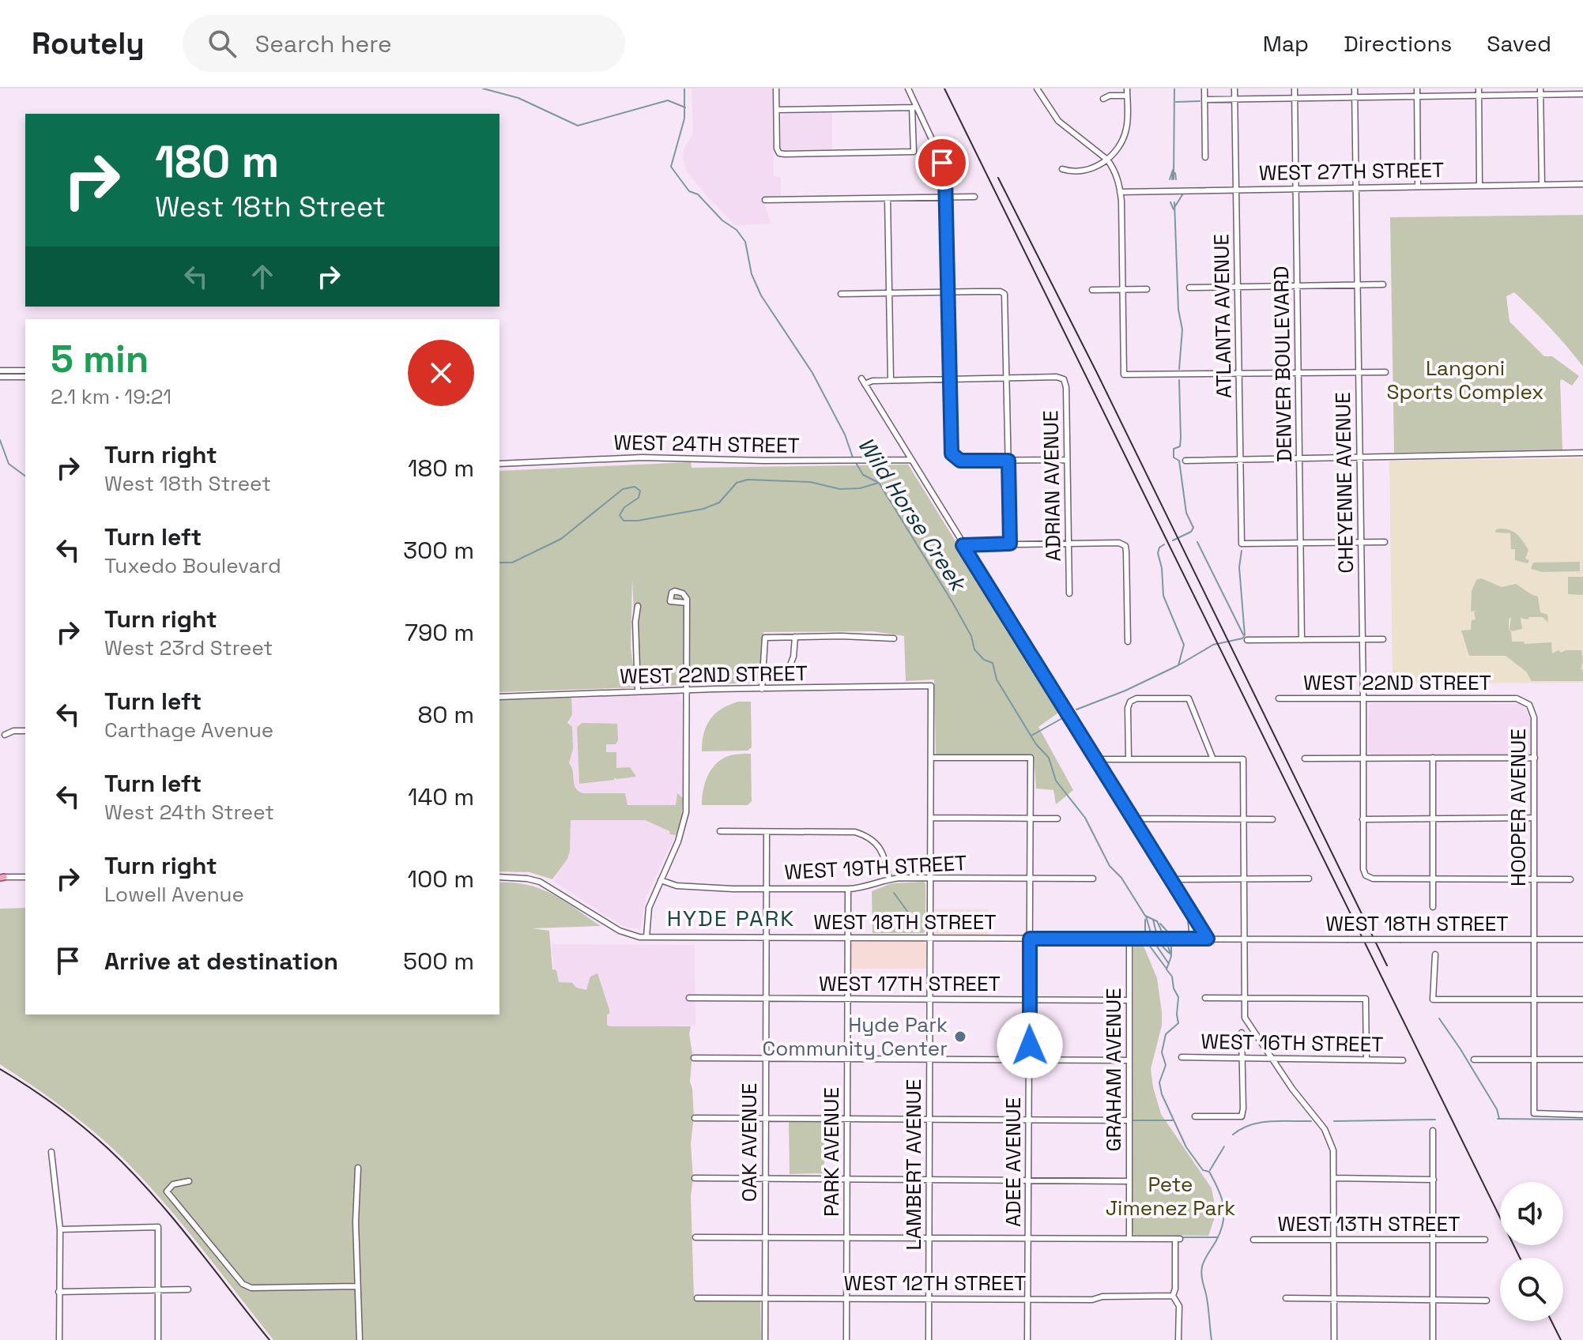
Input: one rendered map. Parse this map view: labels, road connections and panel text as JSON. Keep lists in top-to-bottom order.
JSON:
{
  "streets": {
    "street": [
      "WEST 27TH STREET",
      "ATLANTA AVENUE",
      "DENVER BOULEVARD",
      "WEST 24TH STREET",
      "CHEYENNE AVENUE",
      "ADRIAN AVENUE",
      "WEST 22ND STREET",
      "HOOPER AVENUE",
      "WEST 19TH STREET",
      "WEST 18TH STREET",
      "WEST 17TH STREET",
      "WEST 16TH STREET",
      "GRAHAM AVENUE",
      "OAK AVENUE",
      "PARK AVENUE",
      "ADEE AVENUE",
      "LAMBERT AVENUE",
      "WEST 13TH STREET",
      "WEST 12TH STREET"
    ]
  },
  "crossings": [
    ["WEST 27TH STREET", "ATLANTA AVENUE"],
    ["WEST 27TH STREET", "DENVER BOULEVARD"],
    ["WEST 27TH STREET", "CHEYENNE AVENUE"],
    ["ATLANTA AVENUE", "DENVER BOULEVARD"],
    ["CHEYENNE AVENUE", "WEST 22ND STREET"],
    ["WEST 22ND STREET", "HOOPER AVENUE"],
    ["WEST 22ND STREET", "LAMBERT AVENUE"],
    ["HOOPER AVENUE", "WEST 18TH STREET"],
    ["WEST 19TH STREET", "OAK AVENUE"],
    ["WEST 19TH STREET", "PARK AVENUE"],
    ["WEST 19TH STREET", "ADEE AVENUE"],
    ["WEST 19TH STREET", "LAMBERT AVENUE"],
    ["WEST 18TH STREET", "GRAHAM AVENUE"],
    ["WEST 18TH STREET", "OAK AVENUE"],
    ["WEST 18TH STREET", "PARK AVENUE"],
    ["WEST 18TH STREET", "ADEE AVENUE"],
    ["WEST 18TH STREET", "LAMBERT AVENUE"],
    ["WEST 17TH STREET", "GRAHAM AVENUE"],
    ["WEST 17TH STREET", "OAK AVENUE"],
    ["WEST 17TH STREET", "PARK AVENUE"],
    ["WEST 17TH STREET", "ADEE AVENUE"],
    ["WEST 17TH STREET", "LAMBERT AVENUE"],
    ["OAK AVENUE", "WEST 12TH STREET"],
    ["PARK AVENUE", "WEST 12TH STREET"],
    ["ADEE AVENUE", "LAMBERT AVENUE"],
    ["ADEE AVENUE", "WEST 12TH STREET"],
    ["LAMBERT AVENUE", "WEST 12TH STREET"]
  ],
  "districts": ["HYDE PARK"],
  "water": ["Wild Horse Creek"],
  "parks": ["Langoni Sports Complex", "Pete Jimenez Park"],
  "places": ["Hyde Park Community Center"],
  "page": {
    "header": "Routely",
    "search": "Search here",
    "nav": ["Map", "Directions", "Saved"],
    "turn": ["180 m", "West 18th Street"],
    "heading": ["5 min", "2.1 km · 19:21"],
    "list": [
      {
        "name": "Turn right",
        "note": "West 18th Street",
        "value": "180 m"
      },
      {
        "name": "Turn left",
        "note": "Tuxedo Boulevard",
        "value": "300 m"
      },
      {
        "name": "Turn right",
        "note": "West 23rd Street",
        "value": "790 m"
      },
      {
        "name": "Turn left",
        "note": "Carthage Avenue",
        "value": "80 m"
      },
      {
        "name": "Turn left",
        "note": "West 24th Street",
        "value": "140 m"
      },
      {
        "name": "Turn right",
        "note": "Lowell Avenue",
        "value": "100 m"
      },
      {
        "name": "Arrive at destination",
        "value": "500 m"
      }
    ]
  }
}
